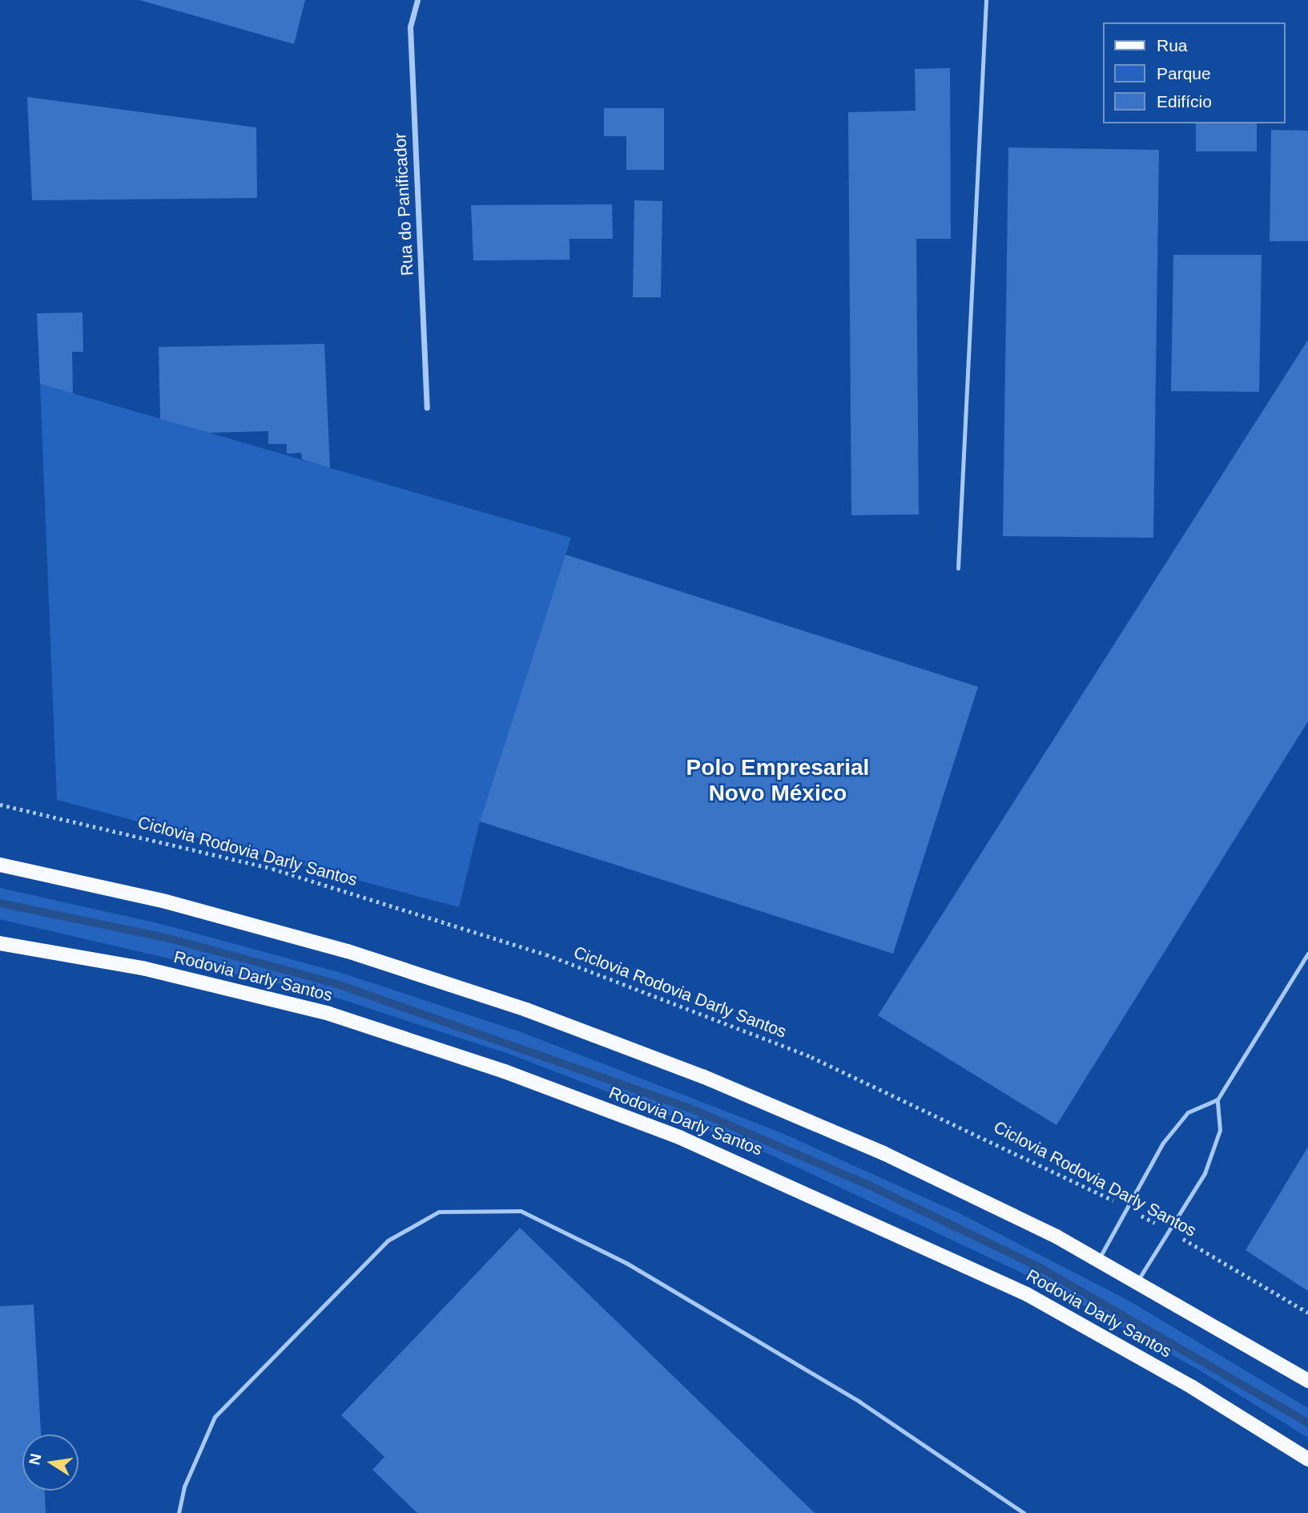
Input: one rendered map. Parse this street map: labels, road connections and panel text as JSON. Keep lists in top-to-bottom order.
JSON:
{
  "streets": {
    "main road": ["Rodovia Darly Santos"],
    "street": ["Rua do Panificador"],
    "path": ["Ciclovia Rodovia Darly Santos"]
  },
  "districts": ["Polo Empresarial Novo México"],
  "legend": ["Rua", "Parque", "Edifício"],
  "north": "left"
}
